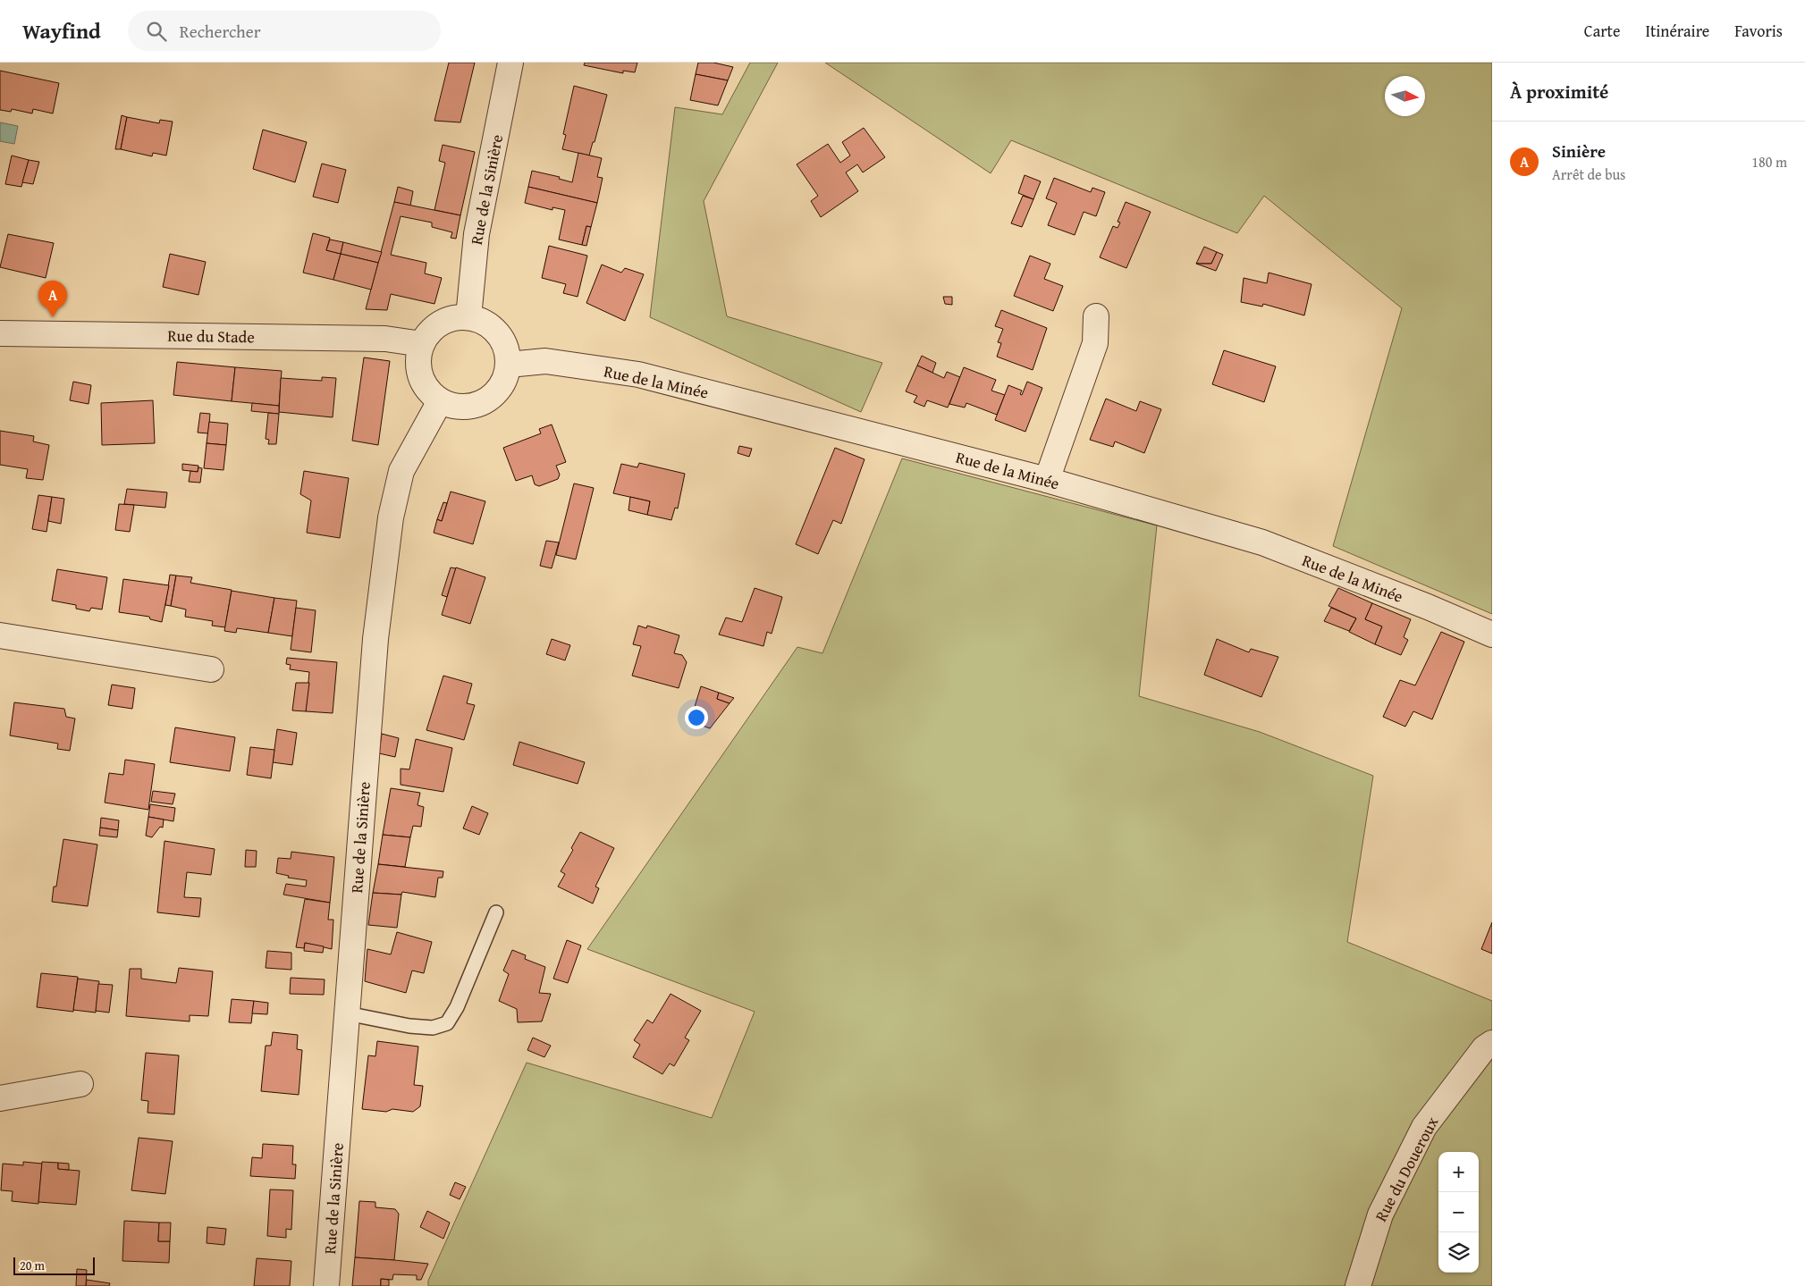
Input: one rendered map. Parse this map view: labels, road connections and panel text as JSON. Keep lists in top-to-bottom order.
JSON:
{
  "streets": {
    "street": [
      "Rue de la Sinière",
      "Rue du Stade",
      "Rue de la Minée",
      "Rue du Doueroux"
    ]
  },
  "crossings": [
    ["Rue de la Sinière", "Rue du Stade"],
    ["Rue de la Sinière", "Rue de la Minée"],
    ["Rue du Stade", "Rue de la Minée"]
  ],
  "scale_bar": "20 m",
  "north": "right",
  "page": {
    "header": "Wayfind",
    "search": "Rechercher",
    "nav": ["Carte", "Itinéraire", "Favoris"],
    "heading": "À proximité",
    "list": [
      {
        "mark": "A",
        "name": "Sinière",
        "note": "Arrêt de bus",
        "value": "180 m"
      }
    ],
    "pins": "A",
    "map_buttons": ["+", "−"],
    "scale": "20 m"
  }
}
